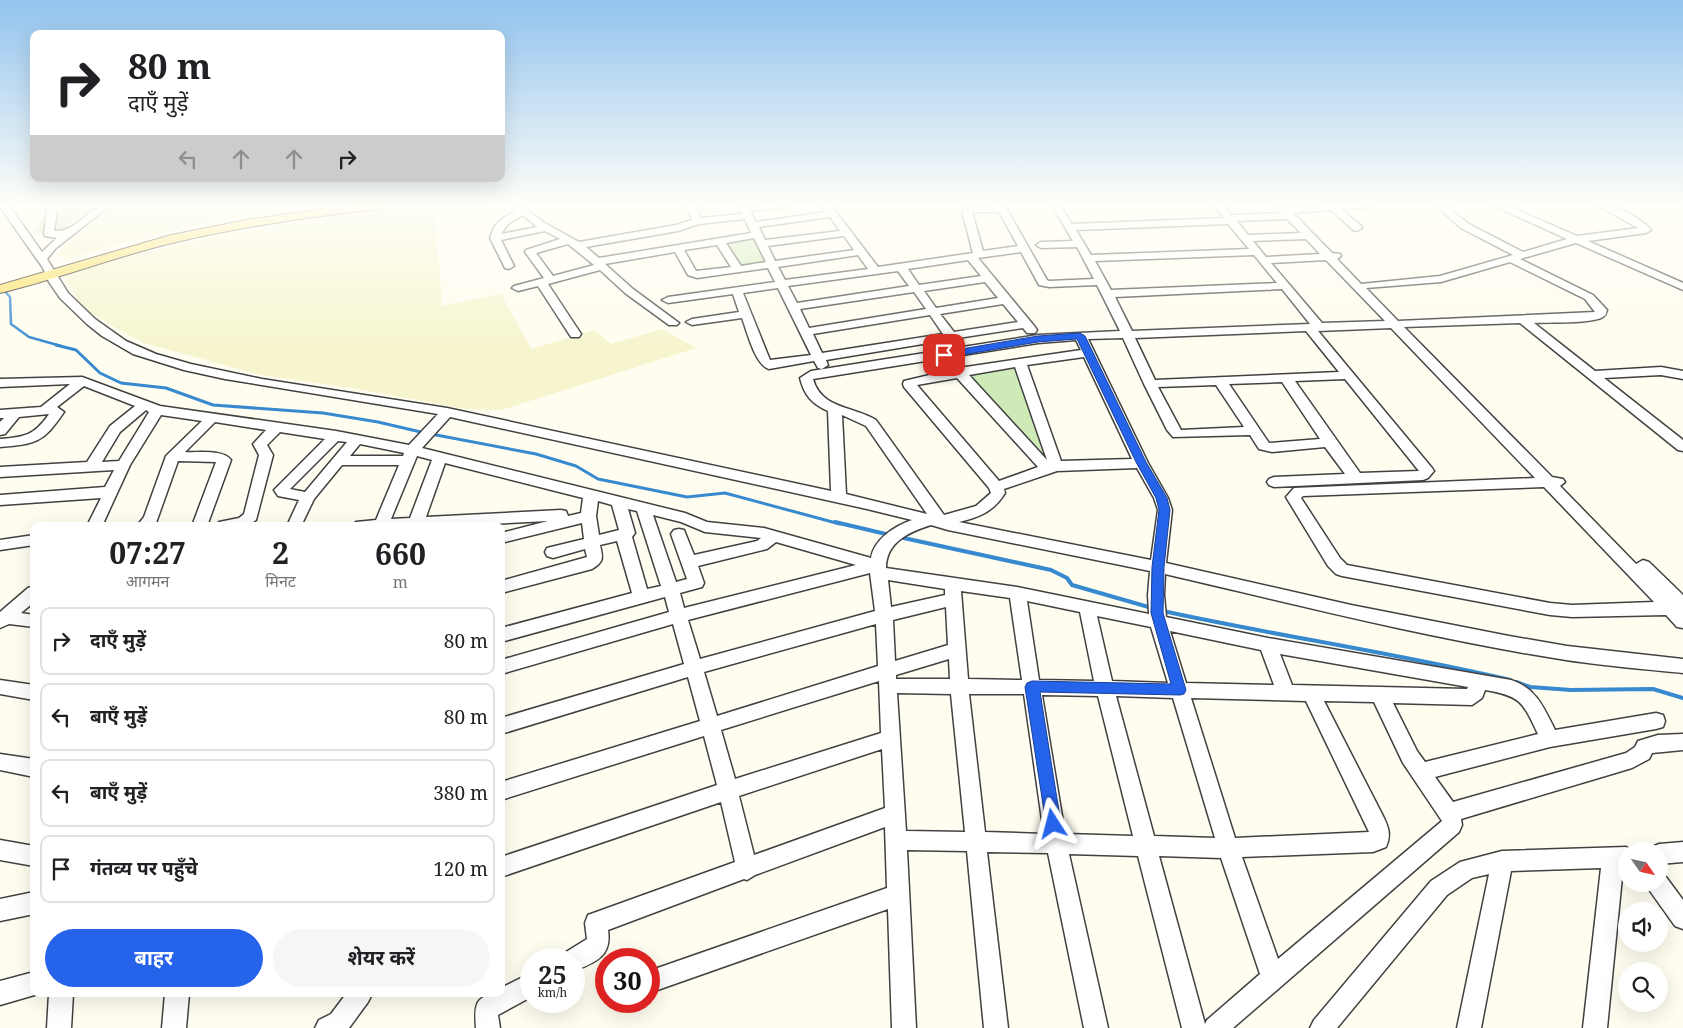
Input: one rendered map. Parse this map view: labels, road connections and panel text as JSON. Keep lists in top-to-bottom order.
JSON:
{
  "north": "bottom right",
  "page": {
    "turn": ["80 m", "दाएँ मुड़ें"],
    "eta": [
      "07:27",
      "आगमन",
      "2",
      "मिनट",
      "660",
      "m"
    ],
    "list": [
      {
        "name": "दाएँ मुड़ें",
        "value": "80 m"
      },
      {
        "name": "बाएँ मुड़ें",
        "value": "80 m"
      },
      {
        "name": "बाएँ मुड़ें",
        "value": "380 m"
      },
      {
        "name": "गंतव्य पर पहुँचे",
        "value": "120 m"
      }
    ],
    "buttons": ["बाहर", "शेयर करें"],
    "speed": "25 km/h",
    "limit": "30"
  }
}
